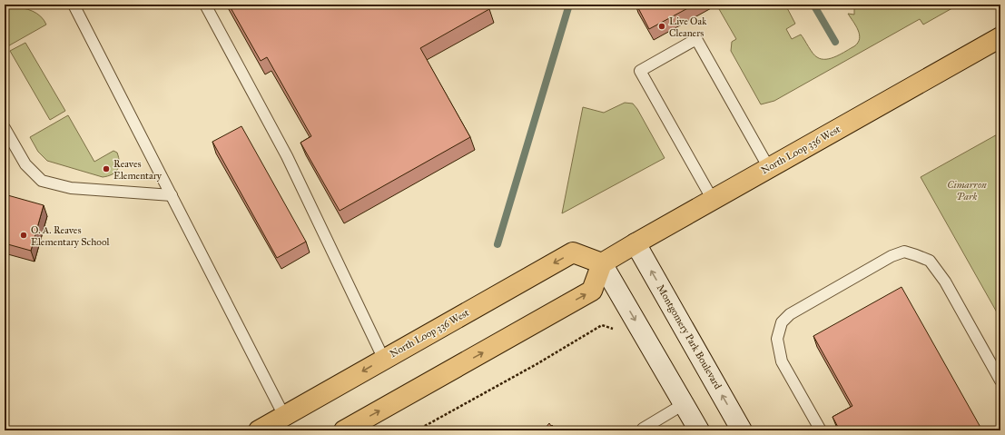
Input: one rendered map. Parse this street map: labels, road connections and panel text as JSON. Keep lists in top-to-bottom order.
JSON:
{
  "streets": {
    "main road": ["North Loop 336 West"],
    "street": ["Montgomery Park Boulevard"]
  },
  "crossings": [
    ["North Loop 336 West", "Montgomery Park Boulevard"]
  ],
  "parks": ["Cimarron Park"],
  "places": ["Live Oak Cleaners", "Reaves Elementary", "O. A. Reaves Elementary School"]
}
